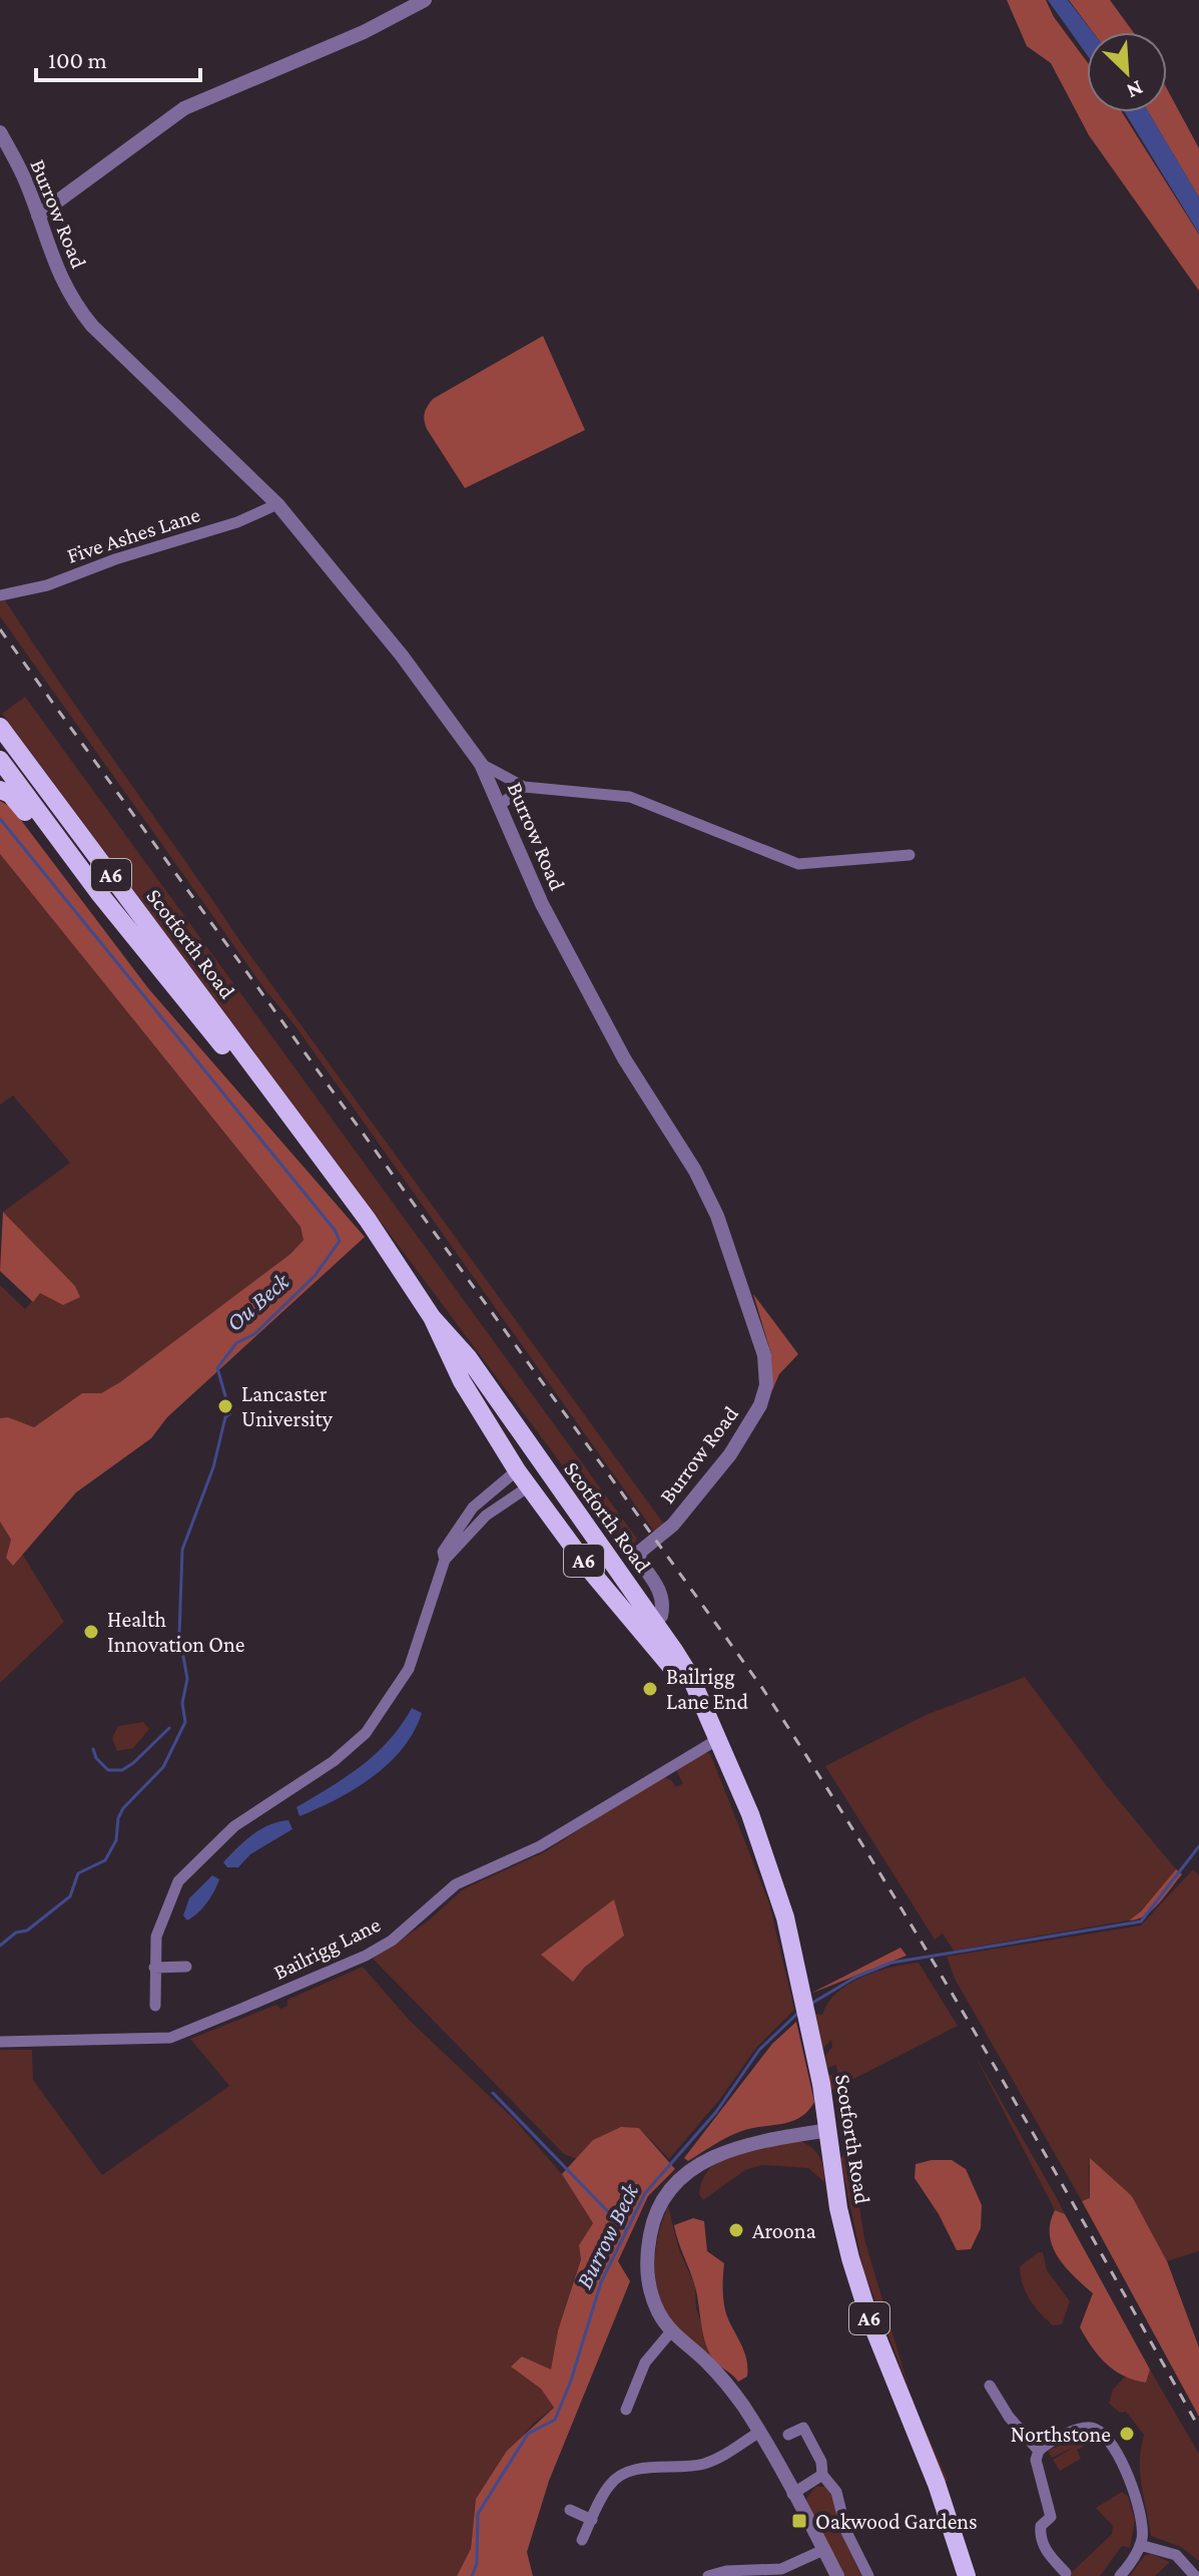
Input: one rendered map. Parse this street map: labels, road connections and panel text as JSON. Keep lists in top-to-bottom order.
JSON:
{
  "streets": {
    "main road": ["A6", "Scotforth Road"],
    "street": ["Burrow Road", "Five Ashes Lane", "Bailrigg Lane"]
  },
  "crossings": [
    ["Burrow Road", "Five Ashes Lane"],
    ["Burrow Road", "Scotforth Road"],
    ["Scotforth Road", "Bailrigg Lane"]
  ],
  "water": ["Ou Beck", "Burrow Beck"],
  "places": {
    "other": [
      "Lancaster University",
      "Health Innovation One",
      "Bailrigg Lane End",
      "Aroona",
      "Northstone"
    ],
    "transit": ["Oakwood Gardens"]
  },
  "scale_bar": "100 m",
  "north": "bottom right"
}
